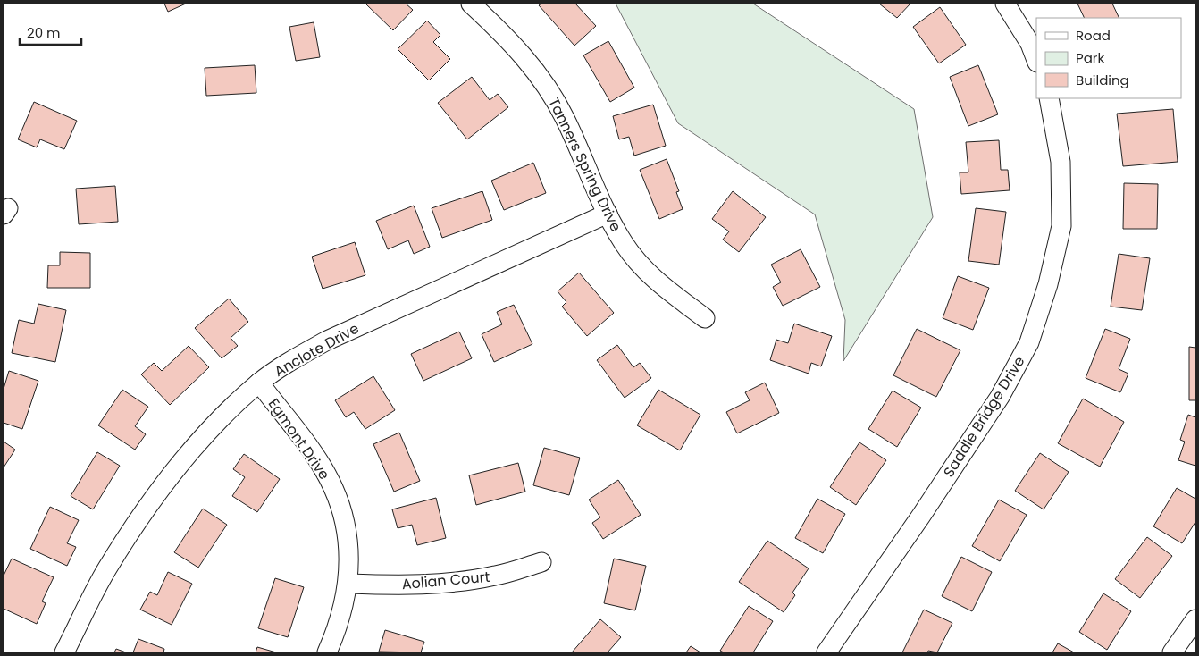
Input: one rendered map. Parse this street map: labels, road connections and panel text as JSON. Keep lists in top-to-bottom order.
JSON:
{
  "streets": {
    "street": [
      "Tanners Spring Drive",
      "Anclote Drive",
      "Saddle Bridge Drive",
      "Egmont Drive",
      "Aolian Court"
    ]
  },
  "crossings": [
    ["Tanners Spring Drive", "Anclote Drive"],
    ["Anclote Drive", "Egmont Drive"],
    ["Egmont Drive", "Aolian Court"]
  ],
  "legend": ["Road", "Park", "Building"],
  "scale_bar": "20 m"
}
